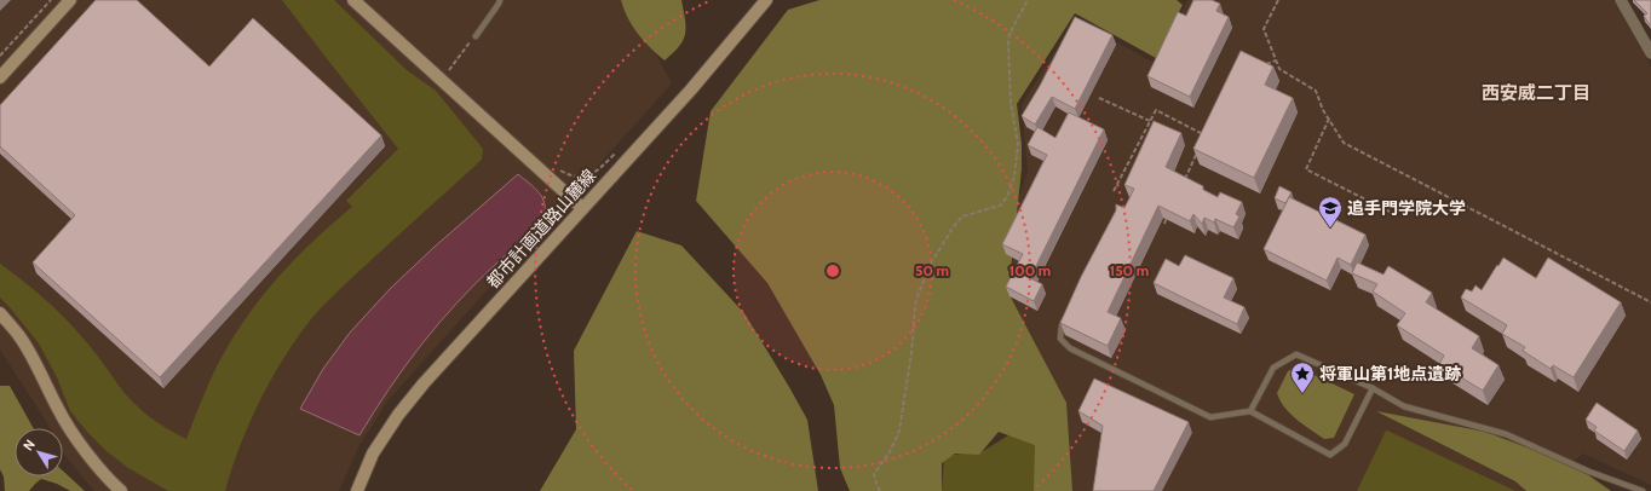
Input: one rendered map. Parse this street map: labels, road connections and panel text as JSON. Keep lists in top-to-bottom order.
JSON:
{
  "streets": {
    "street": ["都市計画道路山麓線"]
  },
  "districts": ["西安威二丁目"],
  "places": {
    "school or university": ["追手門学院大学"],
    "place": ["将軍山第1地点遺跡"]
  },
  "north": "top left",
  "rings": ["50 m", "100 m", "150 m"]
}
